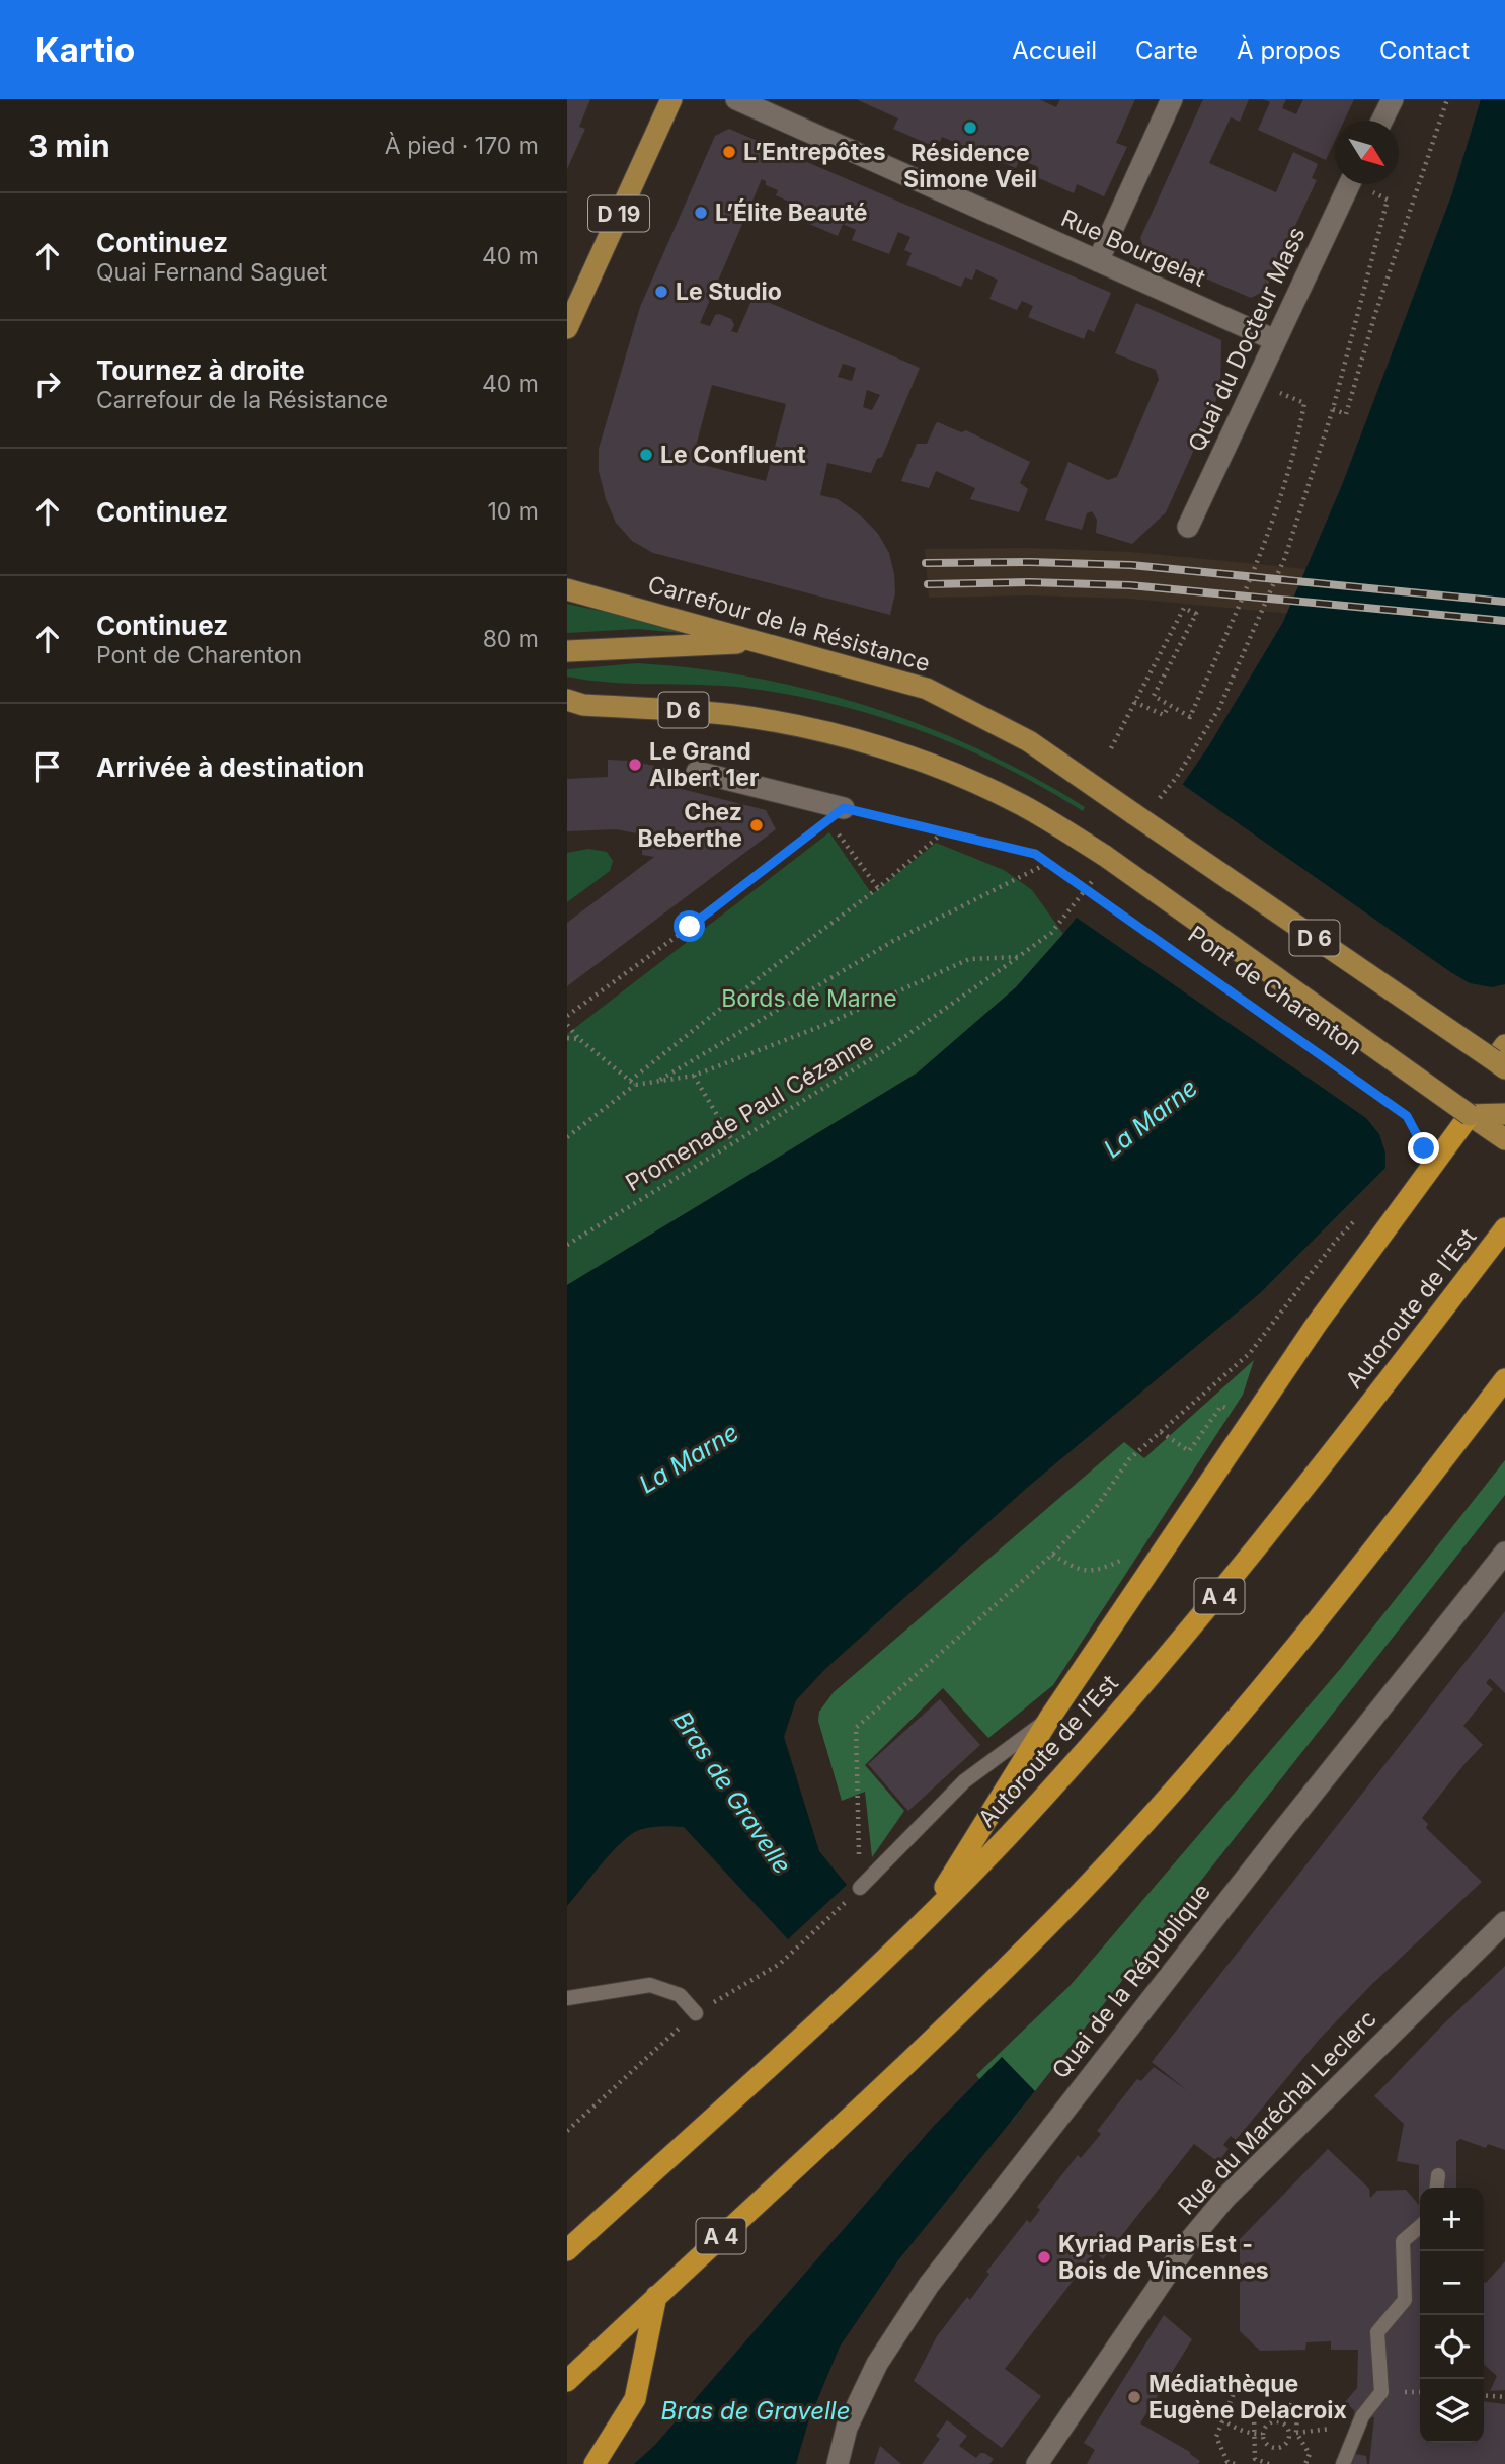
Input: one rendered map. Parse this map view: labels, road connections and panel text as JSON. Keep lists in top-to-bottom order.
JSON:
{
  "streets": {
    "highway": ["Autoroute de l’Est", "A 4"],
    "main road": [
      "D 19",
      "Carrefour de la Résistance",
      "D 6",
      "Pont de Charenton"
    ],
    "street": [
      "Rue Bourgelat",
      "Quai du Docteur Mass",
      "Quai de la République",
      "Rue du Maréchal Leclerc"
    ],
    "path": ["Promenade Paul Cézanne"]
  },
  "crossings": [
    ["Rue Bourgelat", "Quai du Docteur Mass"],
    ["Carrefour de la Résistance", "D 6"],
    ["D 6", "Pont de Charenton"],
    ["D 6", "Promenade Paul Cézanne"],
    ["Pont de Charenton", "Promenade Paul Cézanne"]
  ],
  "water": ["La Marne", "Bras de Gravelle"],
  "parks": ["Bords de Marne"],
  "places": [
    "Résidence Simone Veil",
    "L’Entrepôtes",
    "L’Élite Beauté",
    "Le Studio",
    "Le Confluent",
    "Le Grand Albert 1er",
    "Chez Beberthe",
    "Kyriad Paris Est - Bois de Vincennes",
    "Médiathèque Eugène Delacroix"
  ],
  "north": "bottom right",
  "page": {
    "header": "Kartio",
    "nav": [
      "Accueil",
      "Carte",
      "À propos",
      "Contact"
    ],
    "heading": ["3 min", "À pied · 170 m"],
    "list": [
      ["Continuez", "Quai Fernand Saguet", "40 m"],
      ["Tournez à droite", "Carrefour de la Résistance", "40 m"],
      ["Continuez", "10 m"],
      ["Continuez", "Pont de Charenton", "80 m"],
      "Arrivée à destination"
    ],
    "map_buttons": ["+", "−"]
  }
}
